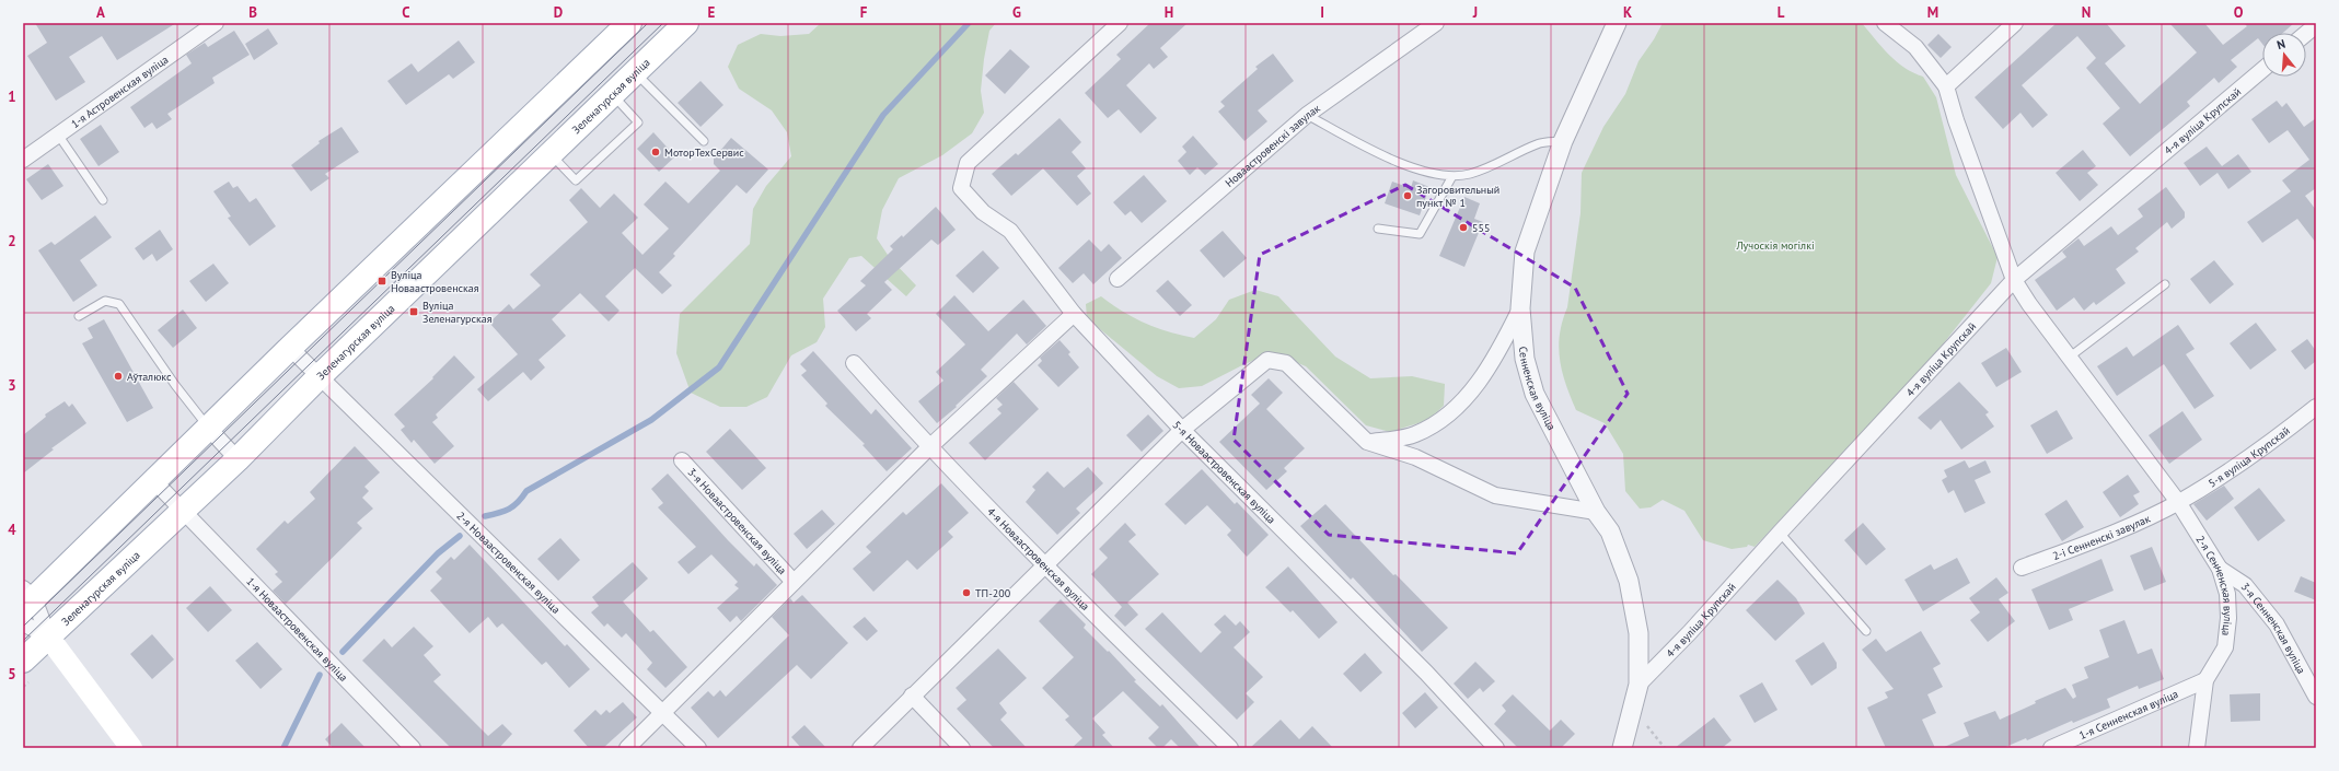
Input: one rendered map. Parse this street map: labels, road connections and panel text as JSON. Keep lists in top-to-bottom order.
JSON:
{
  "streets": {
    "main road": ["Зеленагурская вуліца"],
    "street": [
      "1-я Астровенская вуліца",
      "4-я вуліца Крупскай",
      "Новаастровенскі завулак",
      "Сенненская вуліца",
      "5-я вуліца Крупскай",
      "5-я Новаастровенская вуліца",
      "3-я Новаастровенская вуліца",
      "2-і Сенненскі завулак",
      "4-я Новаастровенская вуліца",
      "2-я Новаастровенская вуліца",
      "2-я Сенненская вуліца",
      "1-я Новаастровенская вуліца",
      "3-я Сенненская вуліца",
      "1-я Сенненская вуліца"
    ]
  },
  "crossings": [
    ["Зеленагурская вуліца", "2-я Новаастровенская вуліца"],
    ["Зеленагурская вуліца", "1-я Новаастровенская вуліца"],
    ["4-я вуліца Крупскай", "Сенненская вуліца"],
    ["4-я вуліца Крупскай", "2-я Сенненская вуліца"],
    ["5-я вуліца Крупскай", "2-і Сенненскі завулак"],
    ["5-я вуліца Крупскай", "2-я Сенненская вуліца"],
    ["2-і Сенненскі завулак", "2-я Сенненская вуліца"],
    ["2-я Сенненская вуліца", "3-я Сенненская вуліца"],
    ["2-я Сенненская вуліца", "1-я Сенненская вуліца"]
  ],
  "parks": ["Лучоскія могілкі"],
  "places": {
    "other": [
      "МоторТехСервис",
      "Загоровительный пункт № 1",
      "555",
      "Аўталюкс",
      "ТП-200"
    ],
    "transit": ["Вуліца Новаастровенская", "Вуліца Зеленагурская"]
  },
  "north": "top",
  "grid": {
    "columns": [
      "A",
      "B",
      "C",
      "D",
      "E",
      "F",
      "G",
      "H",
      "I",
      "J",
      "K",
      "L",
      "M",
      "N",
      "O"
    ],
    "rows": [
      "1",
      "2",
      "3",
      "4",
      "5"
    ]
  }
}
